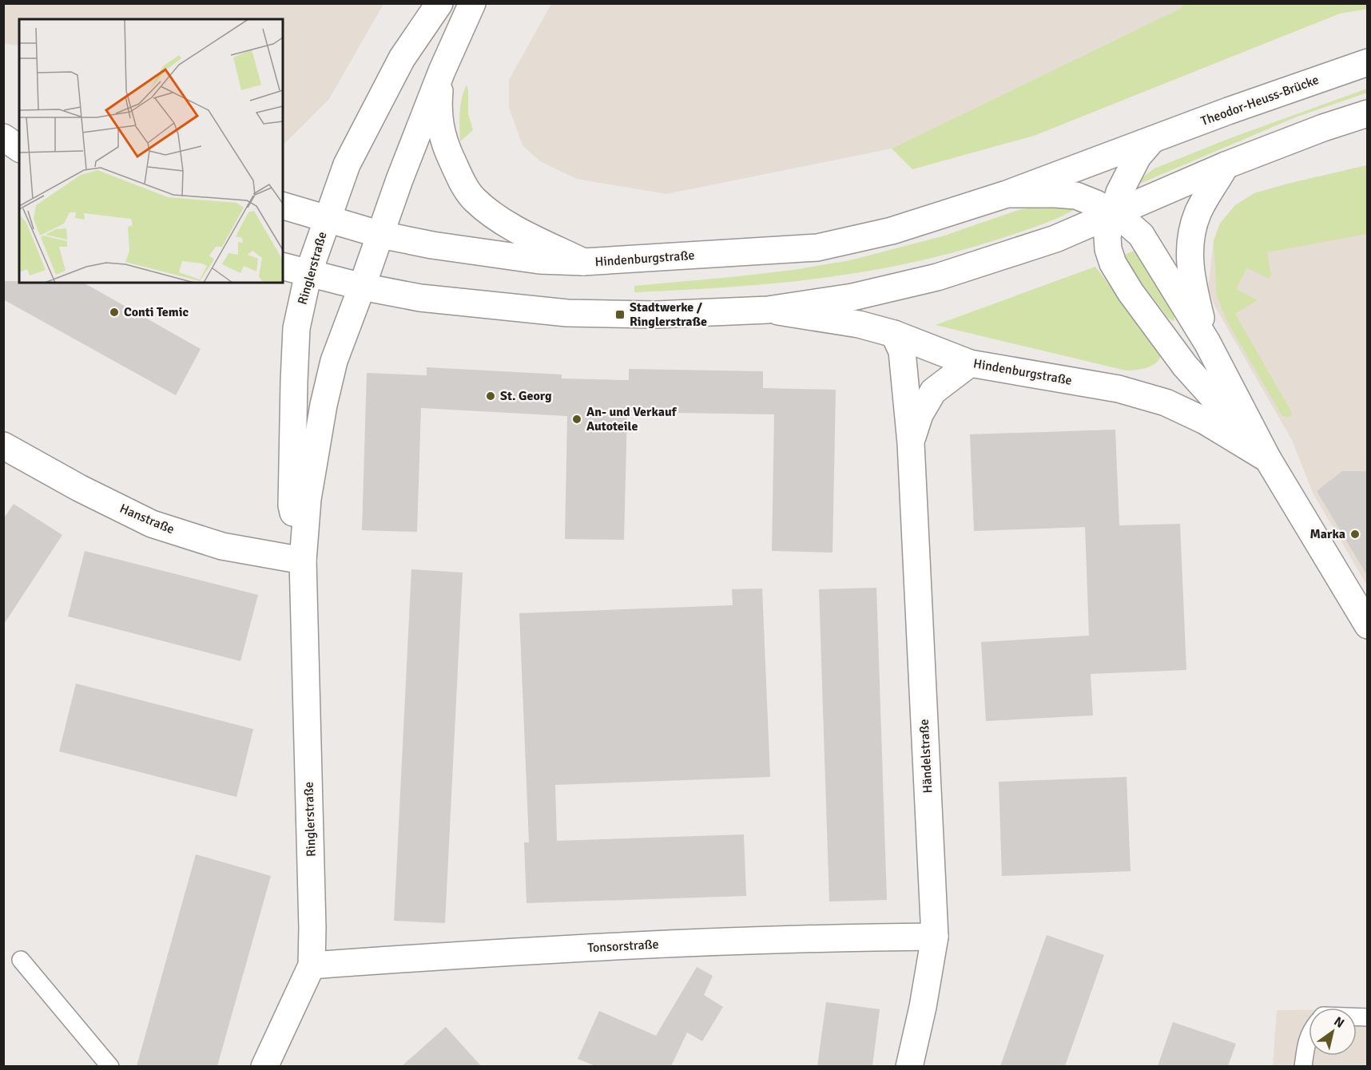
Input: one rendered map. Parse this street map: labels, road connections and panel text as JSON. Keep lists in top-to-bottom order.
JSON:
{
  "streets": {
    "street": [
      "Theodor-Heuss-Brücke",
      "Hindenburgstraße",
      "Ringlerstraße",
      "Hanstraße",
      "Händelstraße",
      "Tonsorstraße"
    ]
  },
  "crossings": [
    ["Theodor-Heuss-Brücke", "Hindenburgstraße"],
    ["Hindenburgstraße", "Ringlerstraße"],
    ["Hindenburgstraße", "Händelstraße"],
    ["Ringlerstraße", "Hanstraße"],
    ["Ringlerstraße", "Tonsorstraße"],
    ["Händelstraße", "Tonsorstraße"]
  ],
  "places": {
    "other": [
      "Conti Temic",
      "St. Georg",
      "An- und Verkauf Autoteile",
      "Marka"
    ],
    "transit": ["Stadtwerke / Ringlerstraße"]
  },
  "north": "top right"
}
